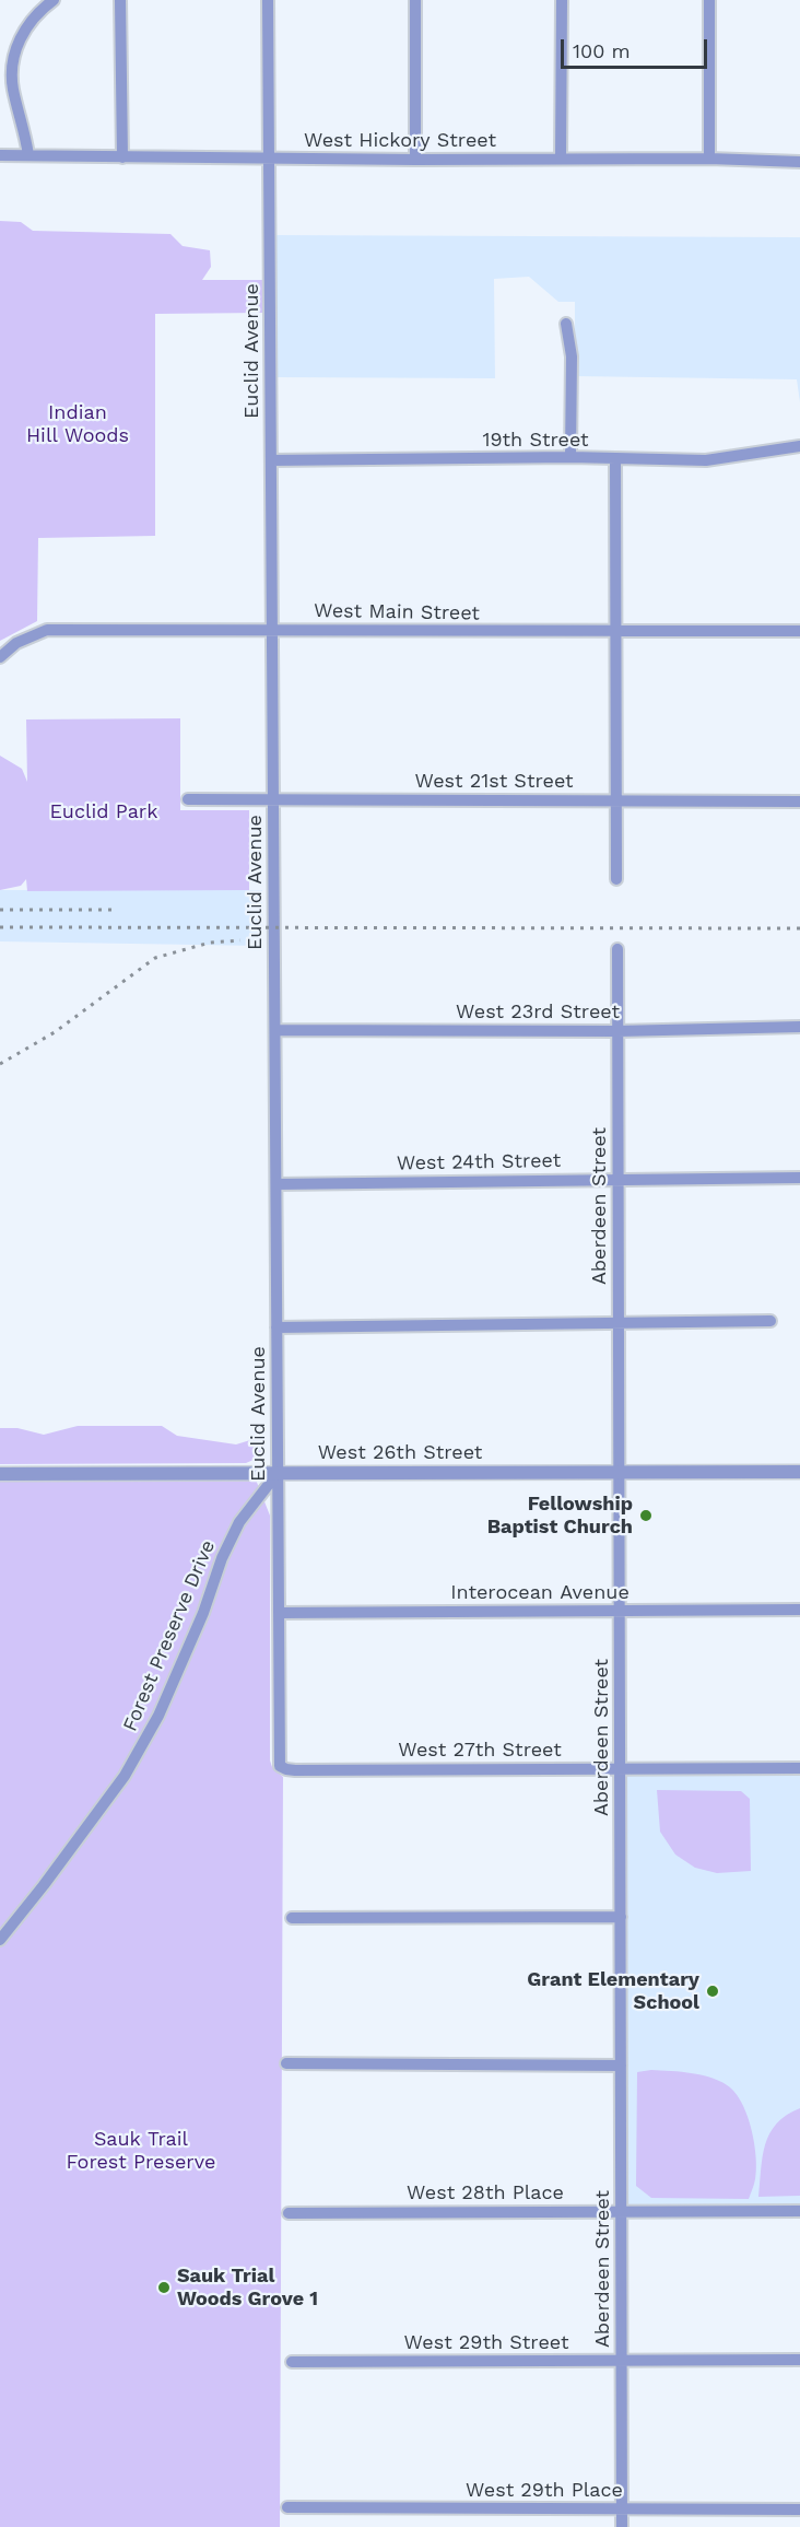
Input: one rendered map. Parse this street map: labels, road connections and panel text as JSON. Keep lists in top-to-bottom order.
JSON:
{
  "streets": {
    "street": [
      "West Hickory Street",
      "Euclid Avenue",
      "19th Street",
      "West Main Street",
      "West 21st Street",
      "West 23rd Street",
      "West 24th Street",
      "Aberdeen Street",
      "West 26th Street",
      "Interocean Avenue",
      "Forest Preserve Drive",
      "West 27th Street",
      "West 28th Place",
      "West 29th Street",
      "West 29th Place"
    ]
  },
  "crossings": [
    ["West Hickory Street", "Euclid Avenue"],
    ["Euclid Avenue", "19th Street"],
    ["Euclid Avenue", "West Main Street"],
    ["Euclid Avenue", "West 21st Street"],
    ["Euclid Avenue", "West 23rd Street"],
    ["Euclid Avenue", "West 24th Street"],
    ["Euclid Avenue", "West 26th Street"],
    ["Euclid Avenue", "Interocean Avenue"],
    ["Euclid Avenue", "Forest Preserve Drive"],
    ["Euclid Avenue", "West 27th Street"],
    ["West 23rd Street", "Aberdeen Street"],
    ["West 24th Street", "Aberdeen Street"],
    ["Aberdeen Street", "West 26th Street"],
    ["Aberdeen Street", "Interocean Avenue"],
    ["Aberdeen Street", "West 27th Street"],
    ["Aberdeen Street", "West 28th Place"],
    ["Aberdeen Street", "West 29th Street"],
    ["Aberdeen Street", "West 29th Place"],
    ["West 26th Street", "Forest Preserve Drive"]
  ],
  "parks": ["Indian Hill Woods", "Euclid Park", "Sauk Trail Forest Preserve"],
  "places": ["Fellowship Baptist Church", "Grant Elementary School", "Sauk Trial Woods Grove 1"],
  "scale_bar": "100 m"
}
